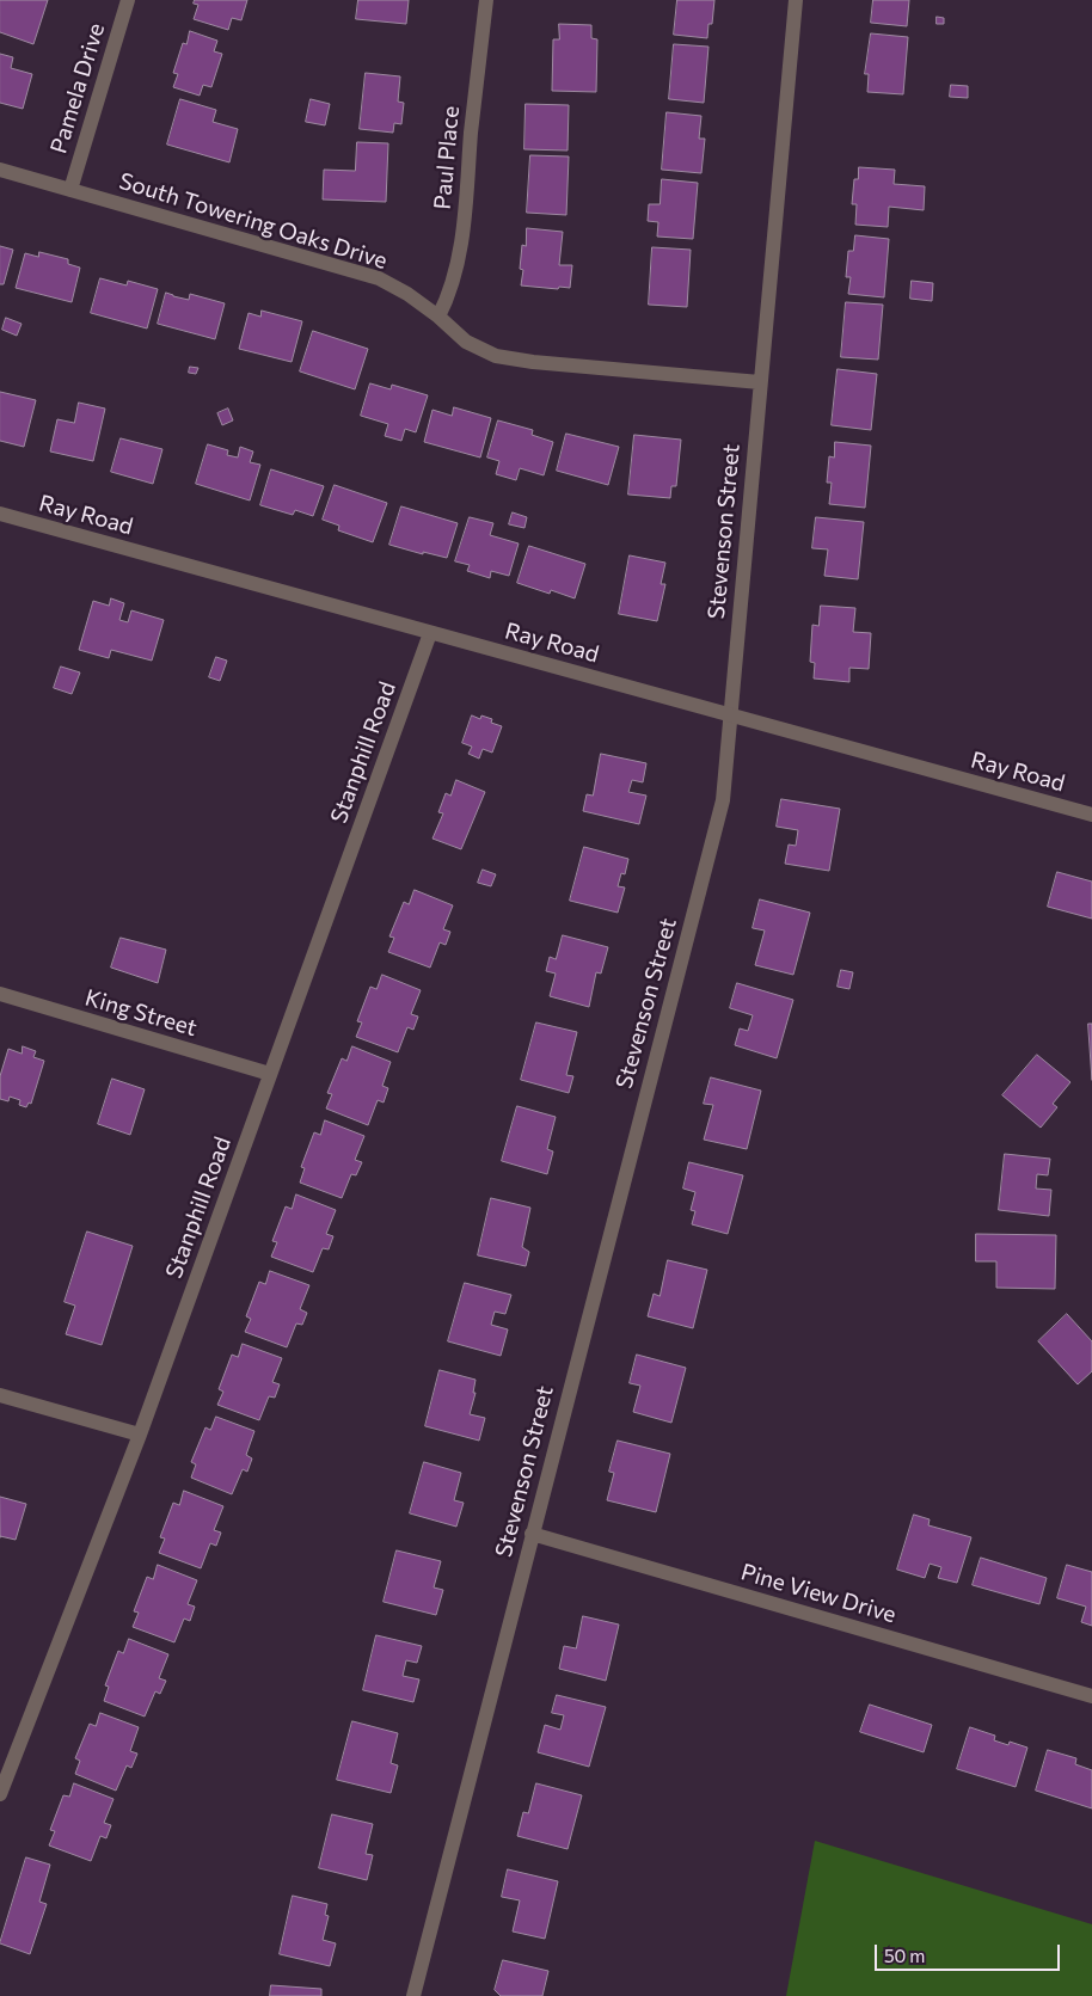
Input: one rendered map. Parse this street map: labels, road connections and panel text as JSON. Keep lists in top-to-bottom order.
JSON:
{
  "streets": {
    "street": [
      "Pamela Drive",
      "Paul Place",
      "South Towering Oaks Drive",
      "Ray Road",
      "Stevenson Street",
      "Stanphill Road",
      "King Street",
      "Pine View Drive"
    ]
  },
  "crossings": [
    ["Pamela Drive", "South Towering Oaks Drive"],
    ["Paul Place", "South Towering Oaks Drive"],
    ["South Towering Oaks Drive", "Stevenson Street"],
    ["Ray Road", "Stevenson Street"],
    ["Ray Road", "Stanphill Road"],
    ["Stevenson Street", "Pine View Drive"],
    ["Stanphill Road", "King Street"]
  ],
  "scale_bar": "50 m"
}
